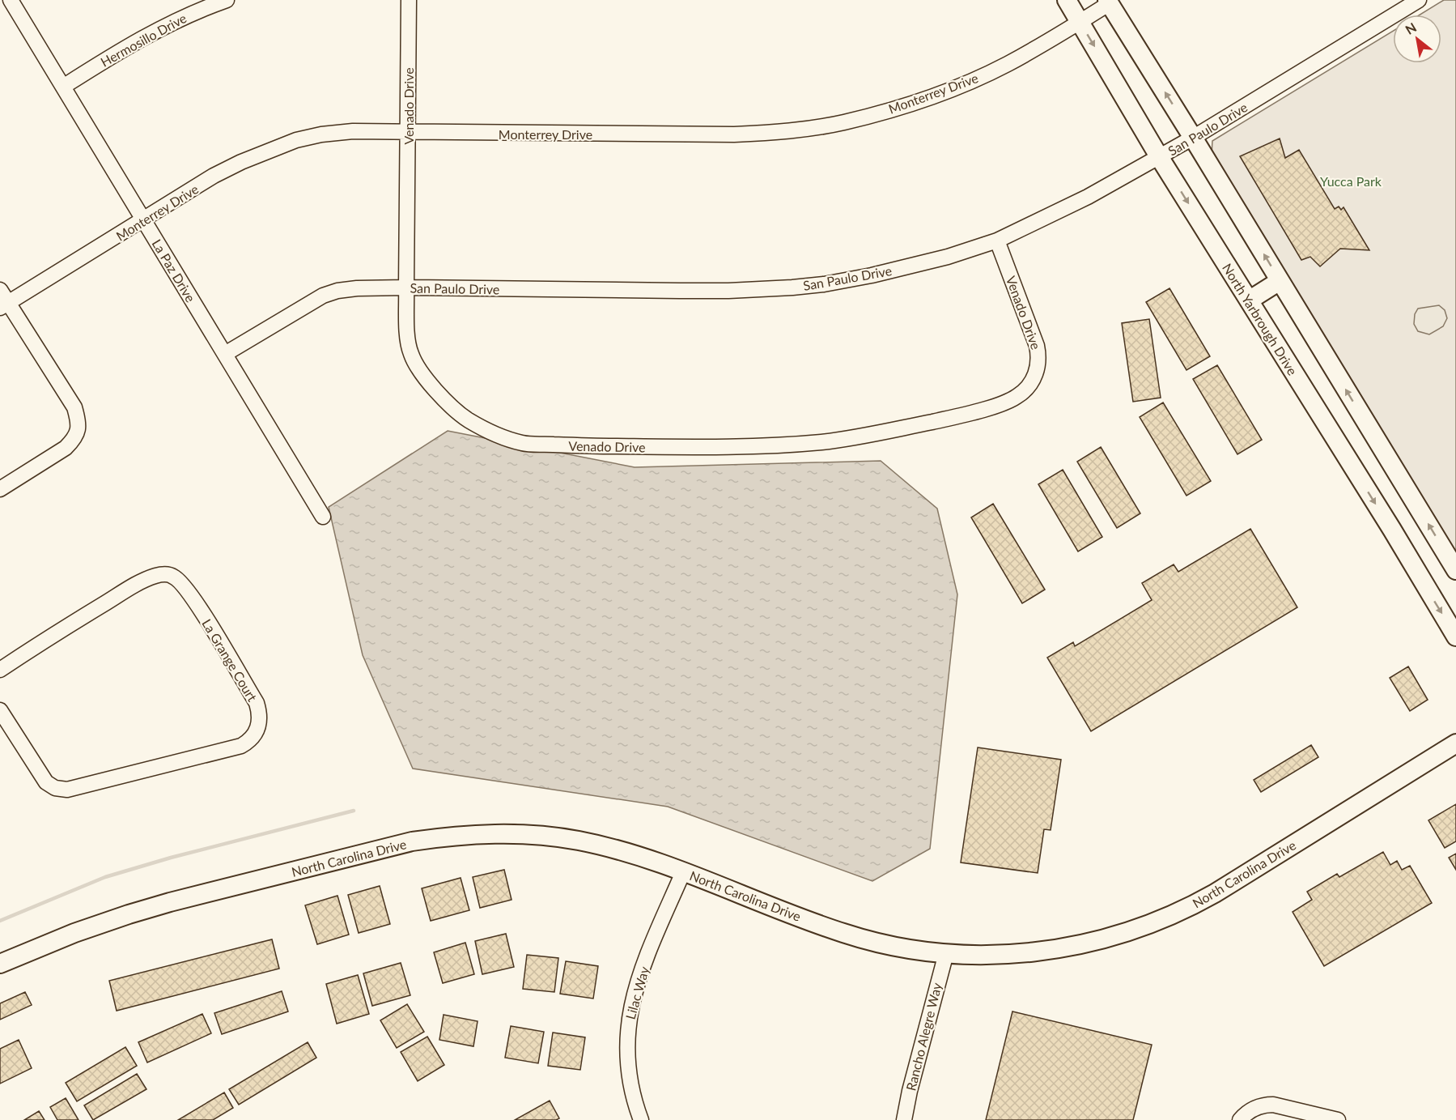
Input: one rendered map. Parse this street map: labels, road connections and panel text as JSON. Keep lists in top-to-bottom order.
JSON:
{
  "streets": {
    "main road": ["North Yarbrough Drive", "North Carolina Drive"],
    "street": [
      "Hermosillo Drive",
      "Monterrey Drive",
      "Venado Drive",
      "San Paulo Drive",
      "La Paz Drive",
      "La Grange Court",
      "Lilac Way",
      "Rancho Alegre Way"
    ]
  },
  "crossings": [
    ["Hermosillo Drive", "La Paz Drive"],
    ["Monterrey Drive", "Venado Drive"],
    ["Monterrey Drive", "La Paz Drive"],
    ["Monterrey Drive", "North Yarbrough Drive"],
    ["Venado Drive", "San Paulo Drive"],
    ["San Paulo Drive", "La Paz Drive"],
    ["San Paulo Drive", "North Yarbrough Drive"],
    ["North Carolina Drive", "Lilac Way"],
    ["North Carolina Drive", "Rancho Alegre Way"]
  ],
  "parks": ["Yucca Park"],
  "north": "top left"
}
